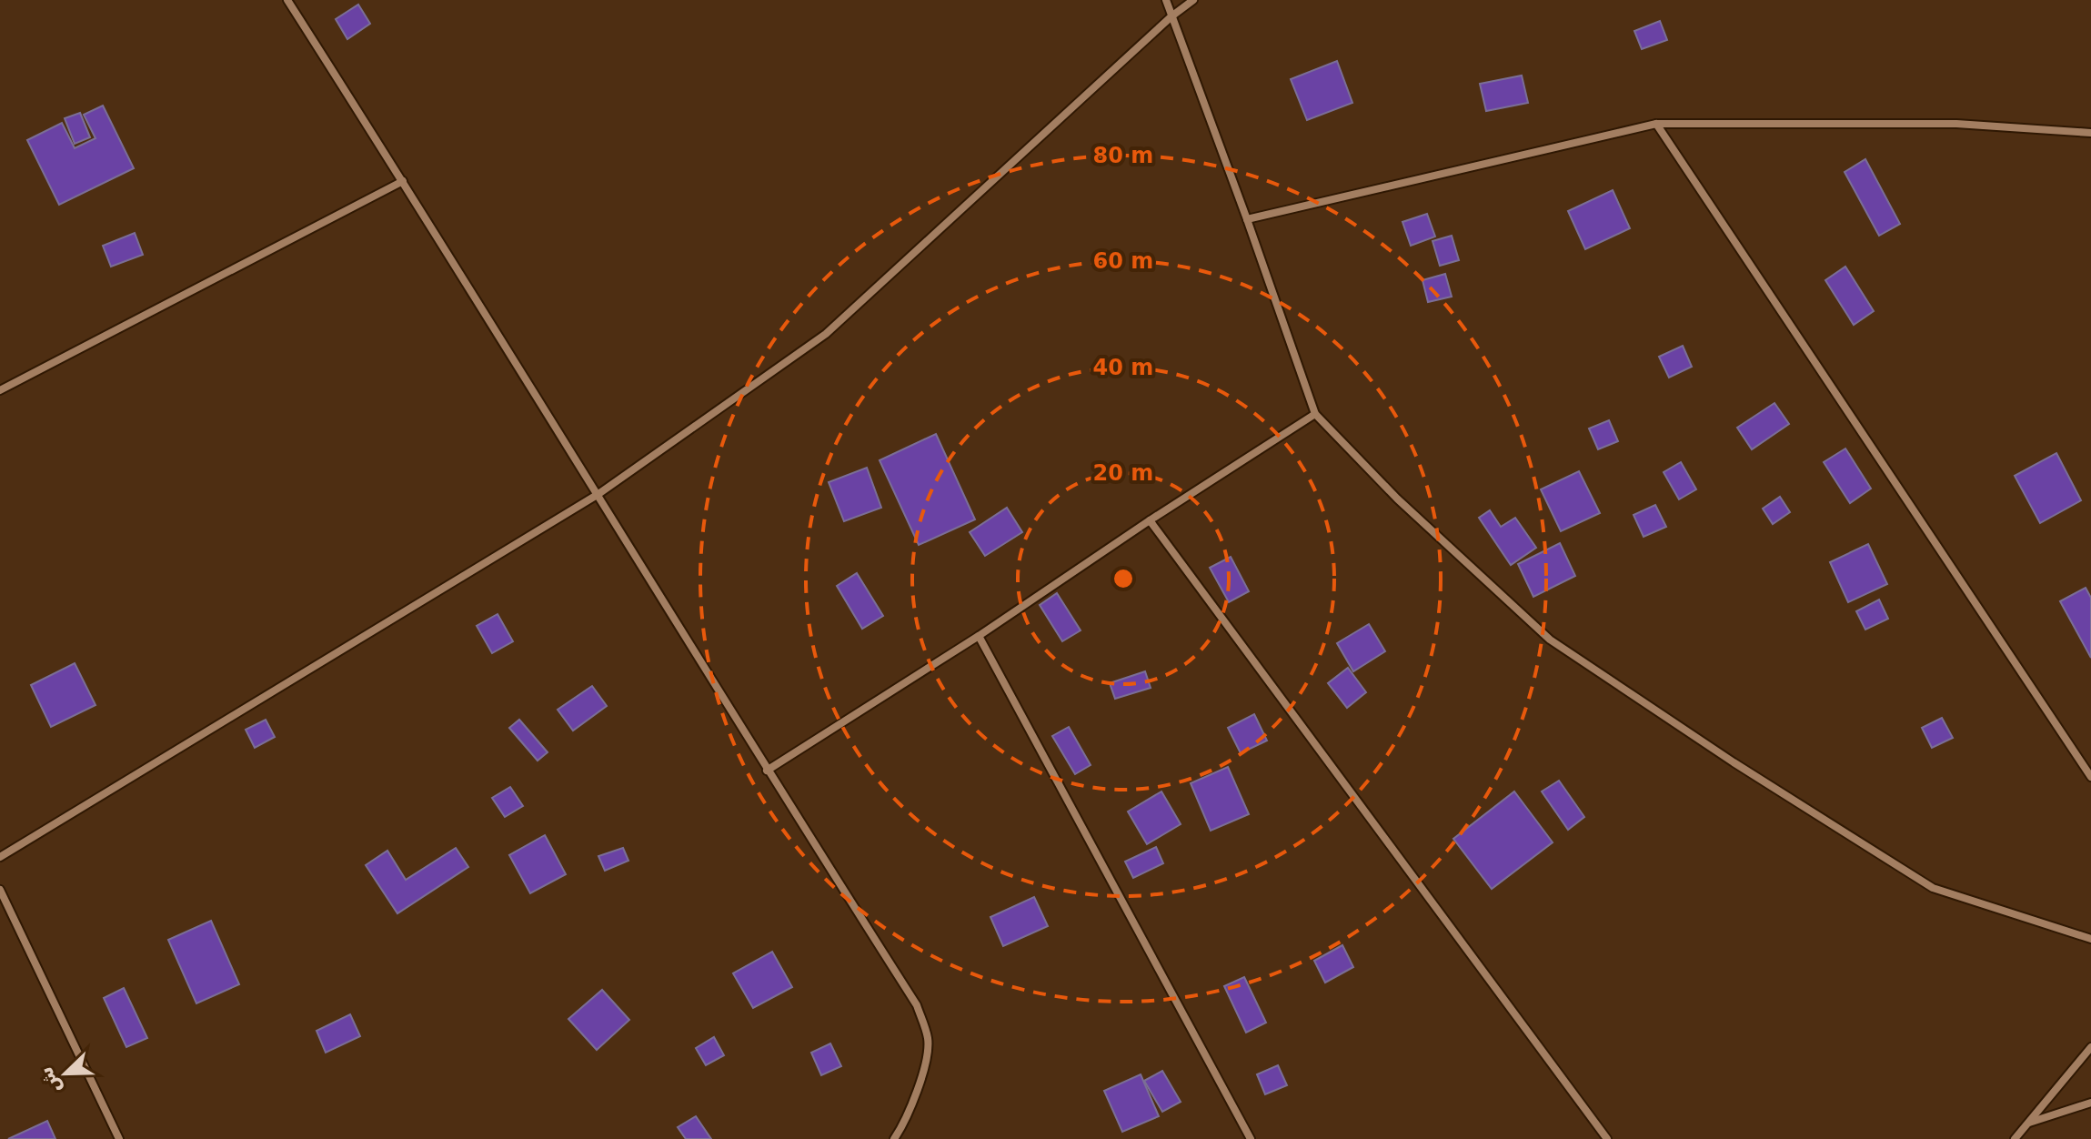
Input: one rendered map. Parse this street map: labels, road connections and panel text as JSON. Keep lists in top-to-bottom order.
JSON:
{
  "north": "bottom left",
  "rings": [
    "80 m",
    "60 m",
    "40 m",
    "20 m"
  ]
}
